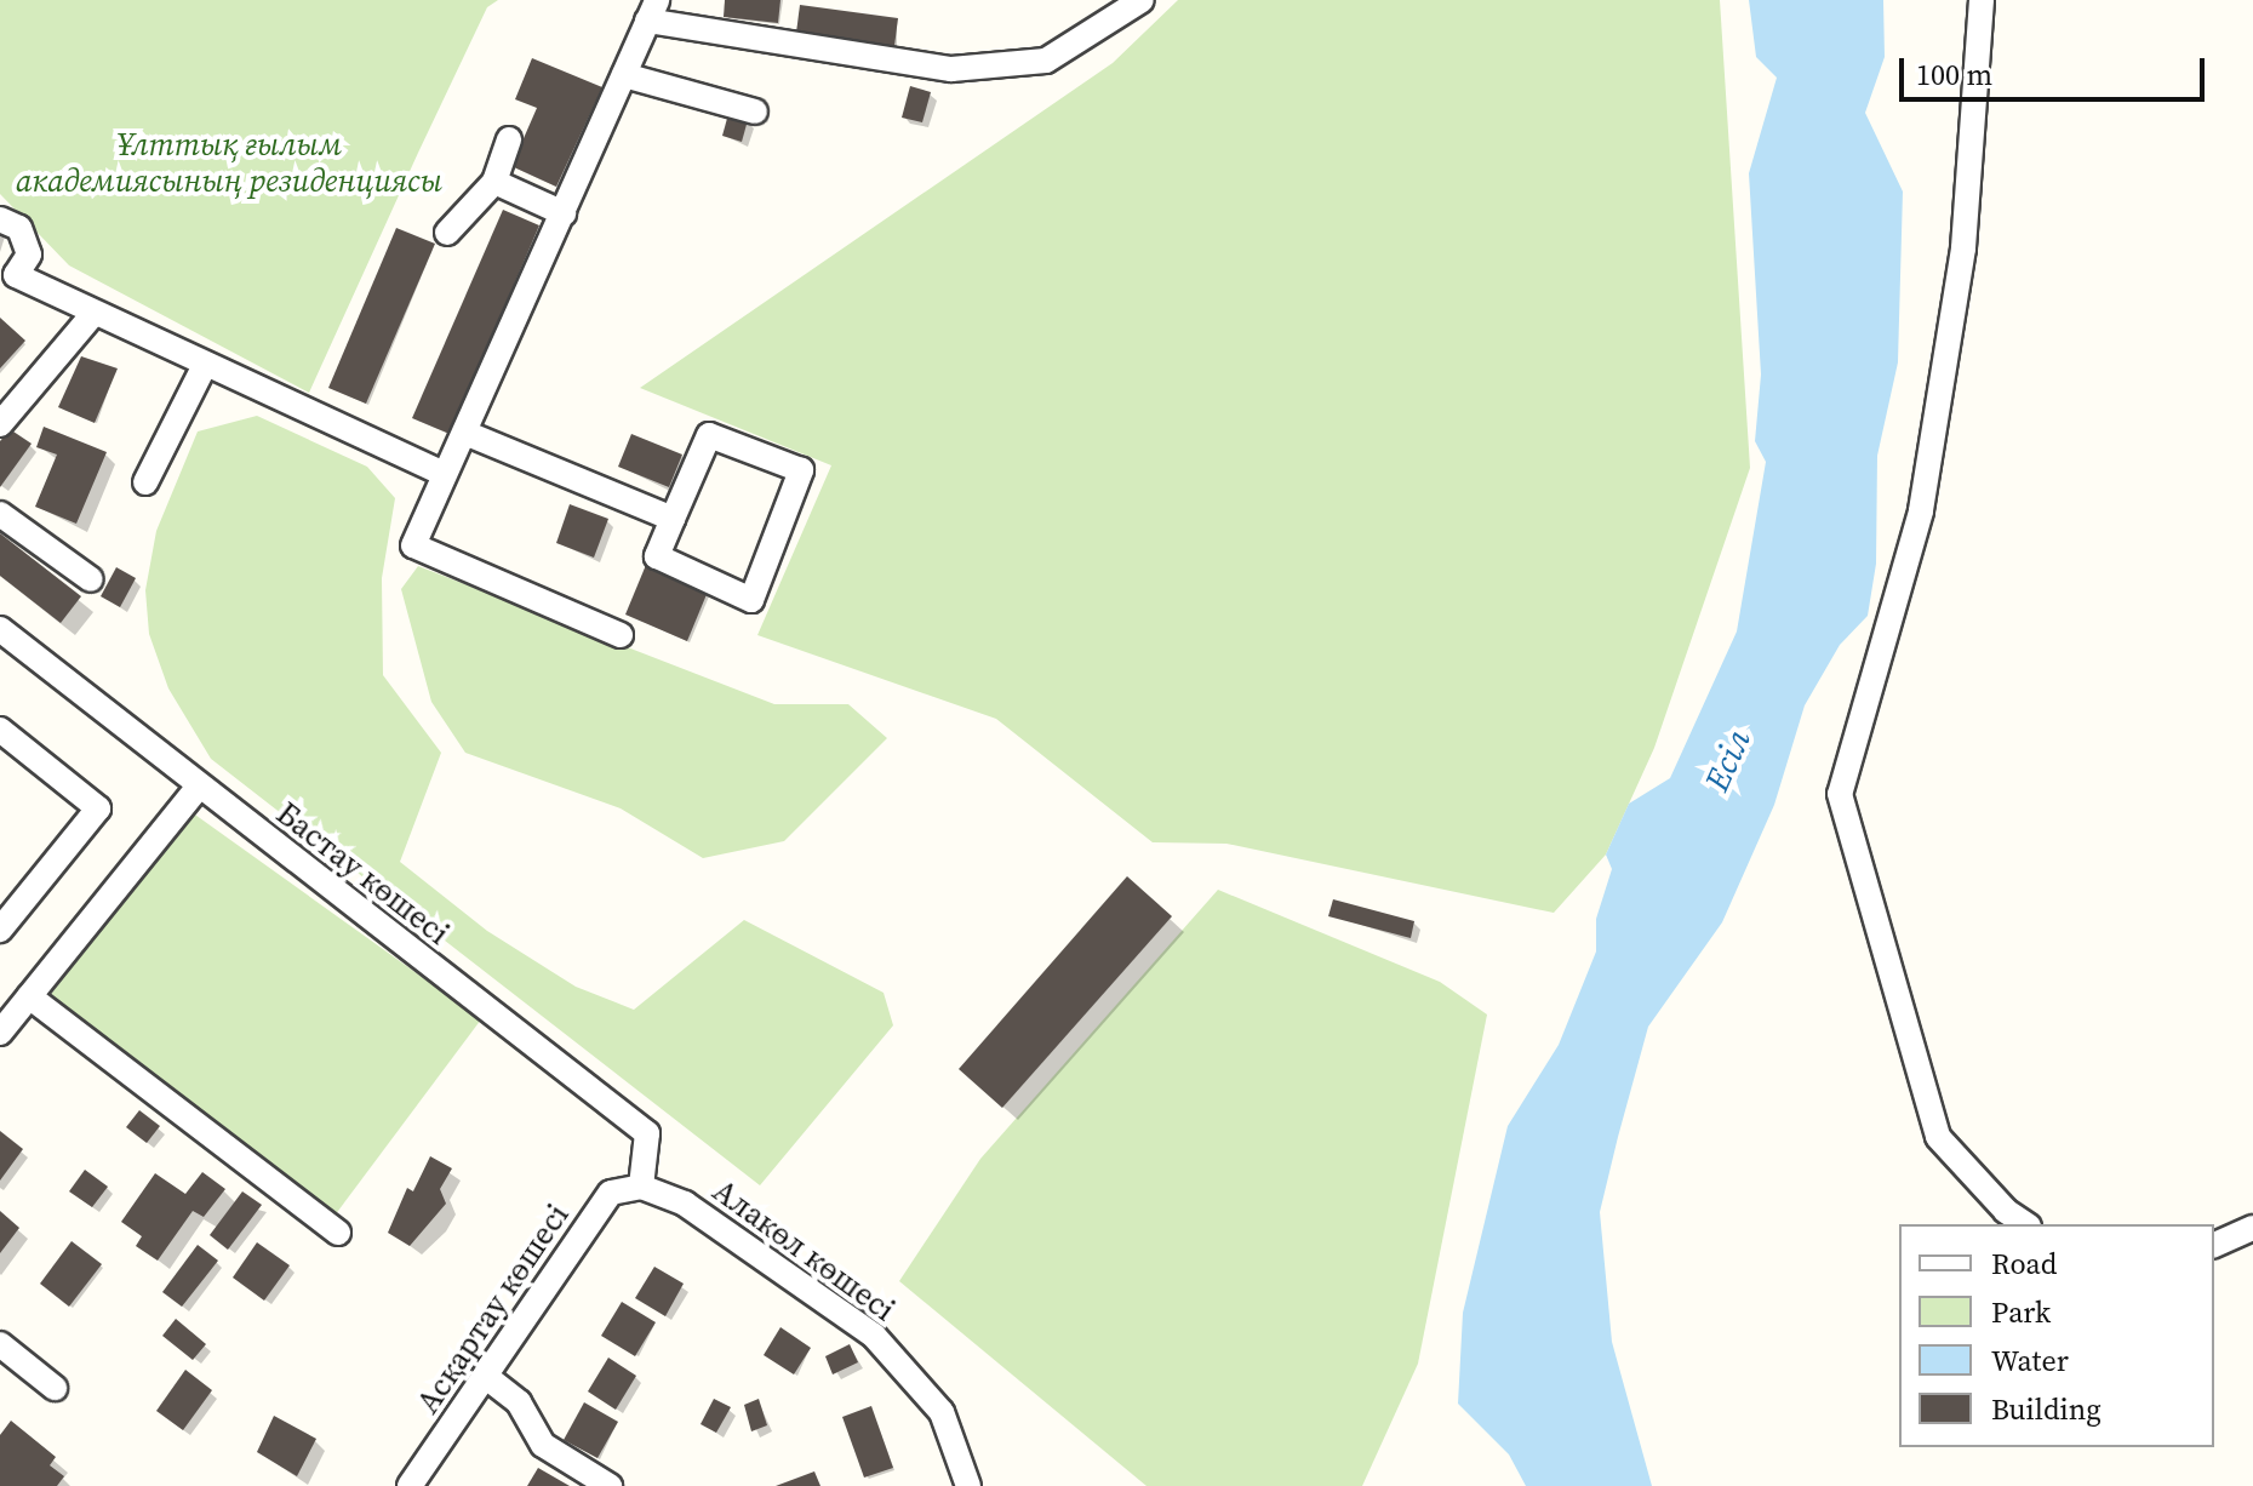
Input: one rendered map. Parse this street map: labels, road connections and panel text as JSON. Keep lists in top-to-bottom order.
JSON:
{
  "streets": {
    "street": ["Бастау көшесі", "Алакөл көшесі", "Асқартау көшесі"]
  },
  "crossings": [
    ["Бастау көшесі", "Алакөл көшесі"],
    ["Бастау көшесі", "Асқартау көшесі"],
    ["Алакөл көшесі", "Асқартау көшесі"]
  ],
  "water": ["Есіл"],
  "parks": ["Ұлттық ғылым академиясының резиденциясы"],
  "legend": [
    "Road",
    "Park",
    "Water",
    "Building"
  ],
  "scale_bar": "100 m"
}
